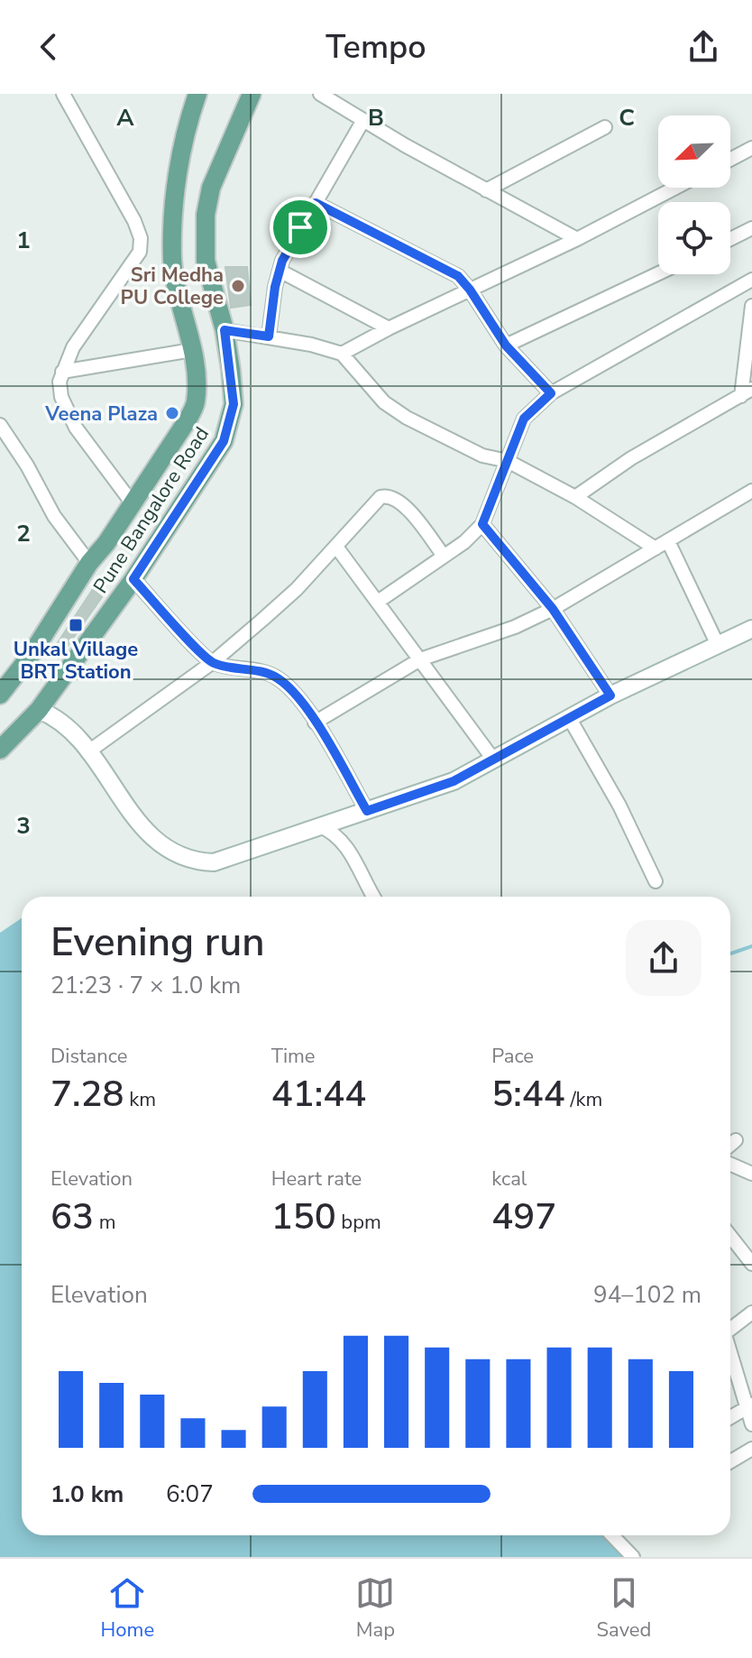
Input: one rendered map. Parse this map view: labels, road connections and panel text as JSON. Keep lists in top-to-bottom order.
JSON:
{
  "streets": {
    "main road": ["Pune Bangalore Road"]
  },
  "places": {
    "other": ["Sri Medha PU College", "Veena Plaza"],
    "transit": ["Unkal Village BRT Station"]
  },
  "north": "bottom left",
  "page": {
    "header": "Tempo",
    "heading": ["Evening run", "21:23 · 7 × 1.0 km"],
    "stats": [
      ["Distance", "7.28 km"],
      ["Time", "41:44"],
      ["Pace", "5:44 /km"],
      ["Elevation", "63 m"],
      ["Heart rate", "150 bpm"],
      ["kcal", "497"]
    ],
    "chart": ["Elevation", "94–102 m"],
    "list": [
      {
        "name": "1.0 km",
        "note": "6:07"
      }
    ],
    "tabs": ["Home", "Map", "Saved"]
  },
  "grid": {
    "columns": ["A", "B", "C"],
    "rows": ["1", "2", "3"]
  }
}
